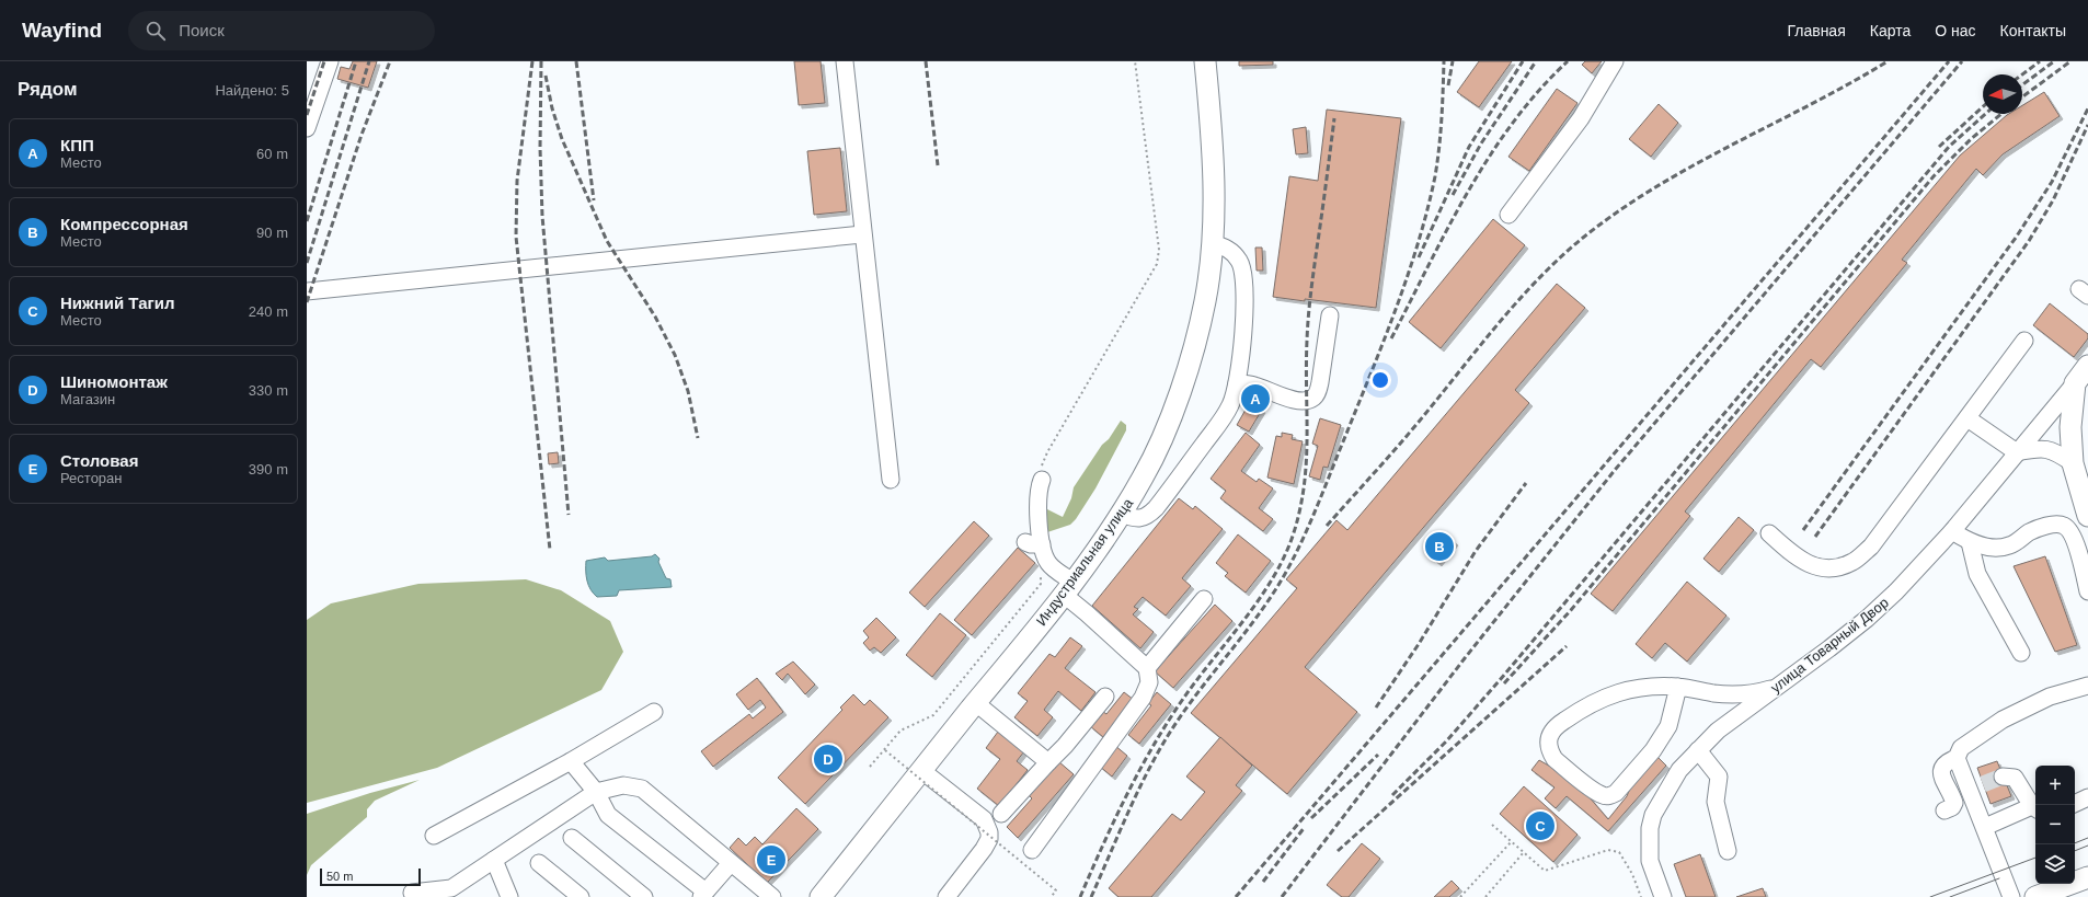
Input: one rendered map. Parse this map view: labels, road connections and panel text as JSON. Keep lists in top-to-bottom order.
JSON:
{
  "streets": {
    "main road": ["Индустриальная улица"],
    "street": ["улица Товарный Двор"]
  },
  "scale_bar": "50 m",
  "north": "left",
  "page": {
    "header": "Wayfind",
    "search": "Поиск",
    "nav": [
      "Главная",
      "Карта",
      "О нас",
      "Контакты"
    ],
    "heading": ["Рядом", "Найдено: 5"],
    "list": [
      {
        "mark": "A",
        "name": "КПП",
        "note": "Место",
        "value": "60 m"
      },
      {
        "mark": "B",
        "name": "Компрессорная",
        "note": "Место",
        "value": "90 m"
      },
      {
        "mark": "C",
        "name": "Нижний Тагил",
        "note": "Место",
        "value": "240 m"
      },
      {
        "mark": "D",
        "name": "Шиномонтаж",
        "note": "Магазин",
        "value": "330 m"
      },
      {
        "mark": "E",
        "name": "Столовая",
        "note": "Ресторан",
        "value": "390 m"
      }
    ],
    "pins": [
      "A",
      "B",
      "D",
      "C",
      "E"
    ],
    "map_buttons": ["+", "−"],
    "scale": "50 m"
  }
}
